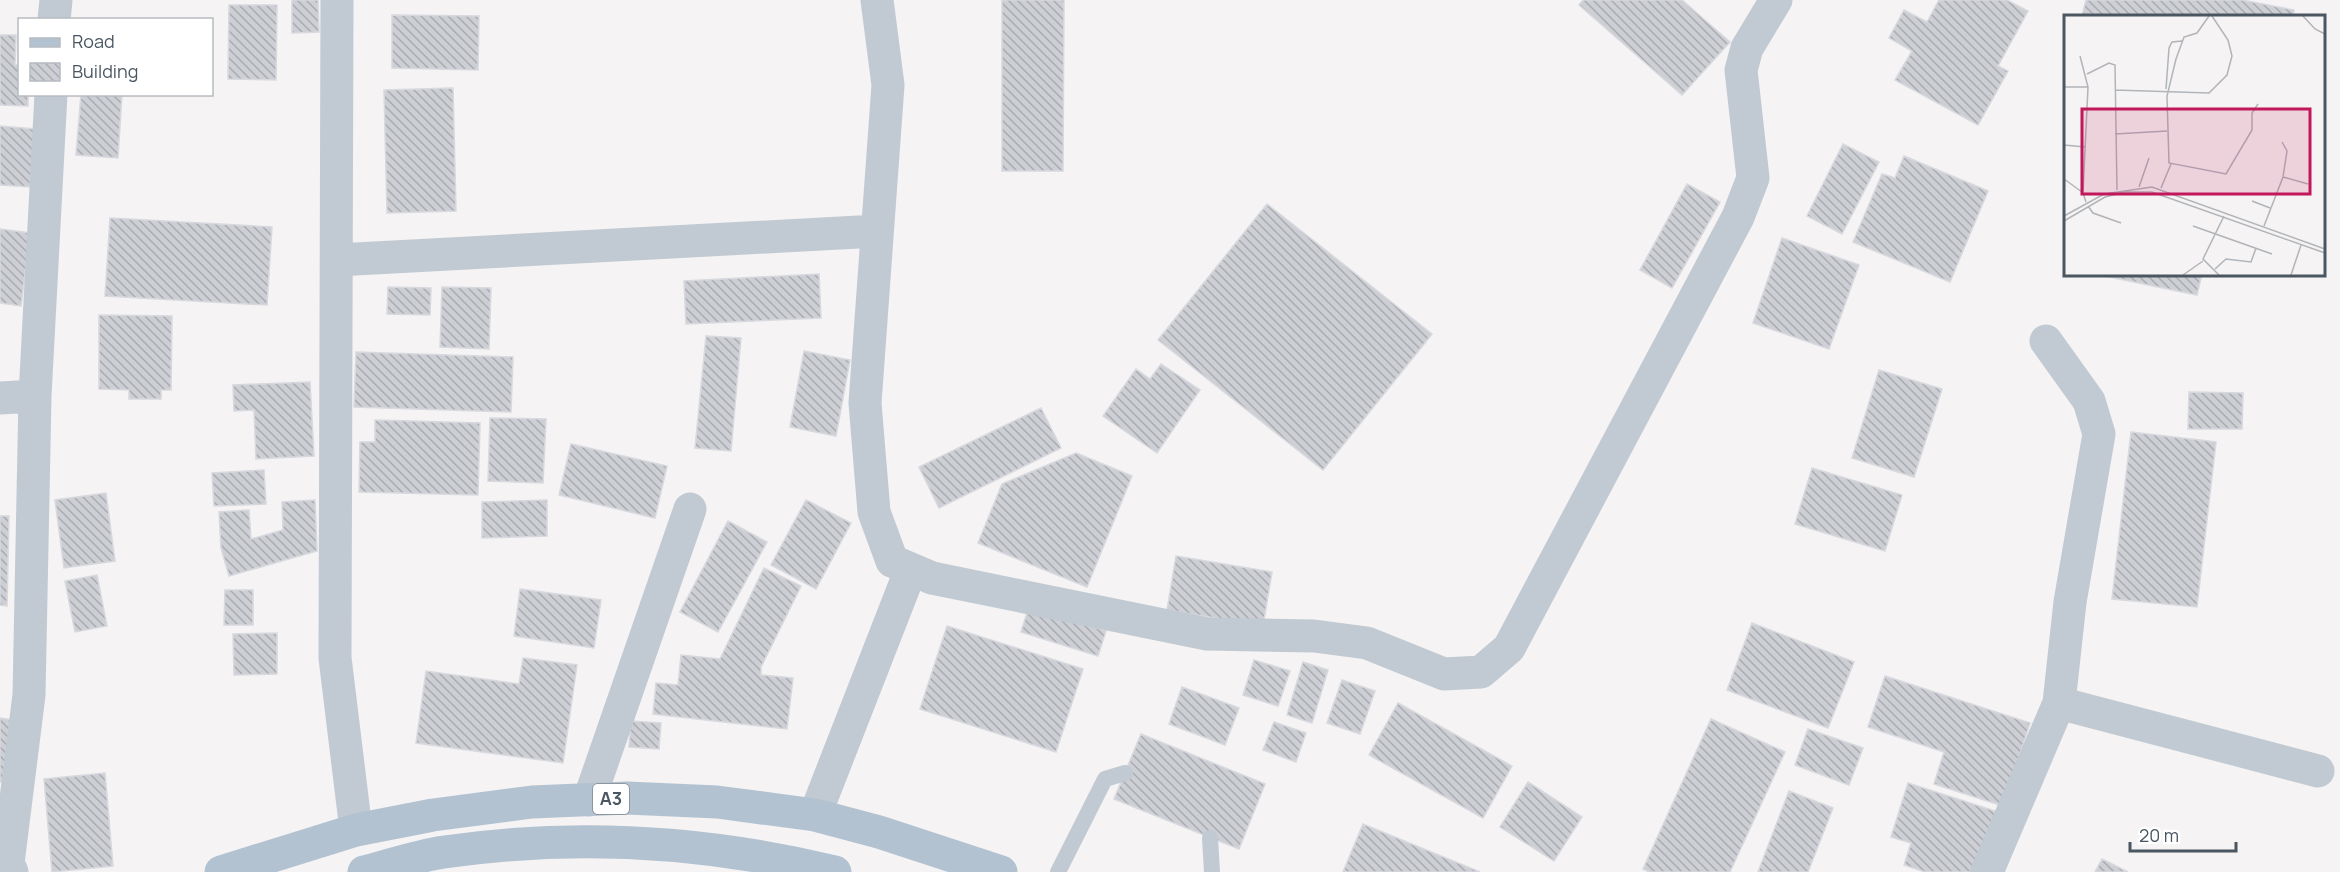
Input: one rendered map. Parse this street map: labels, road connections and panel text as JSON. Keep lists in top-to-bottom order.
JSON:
{
  "streets": {
    "main road": ["A3"]
  },
  "legend": ["Road", "Building"],
  "scale_bar": "20 m"
}
